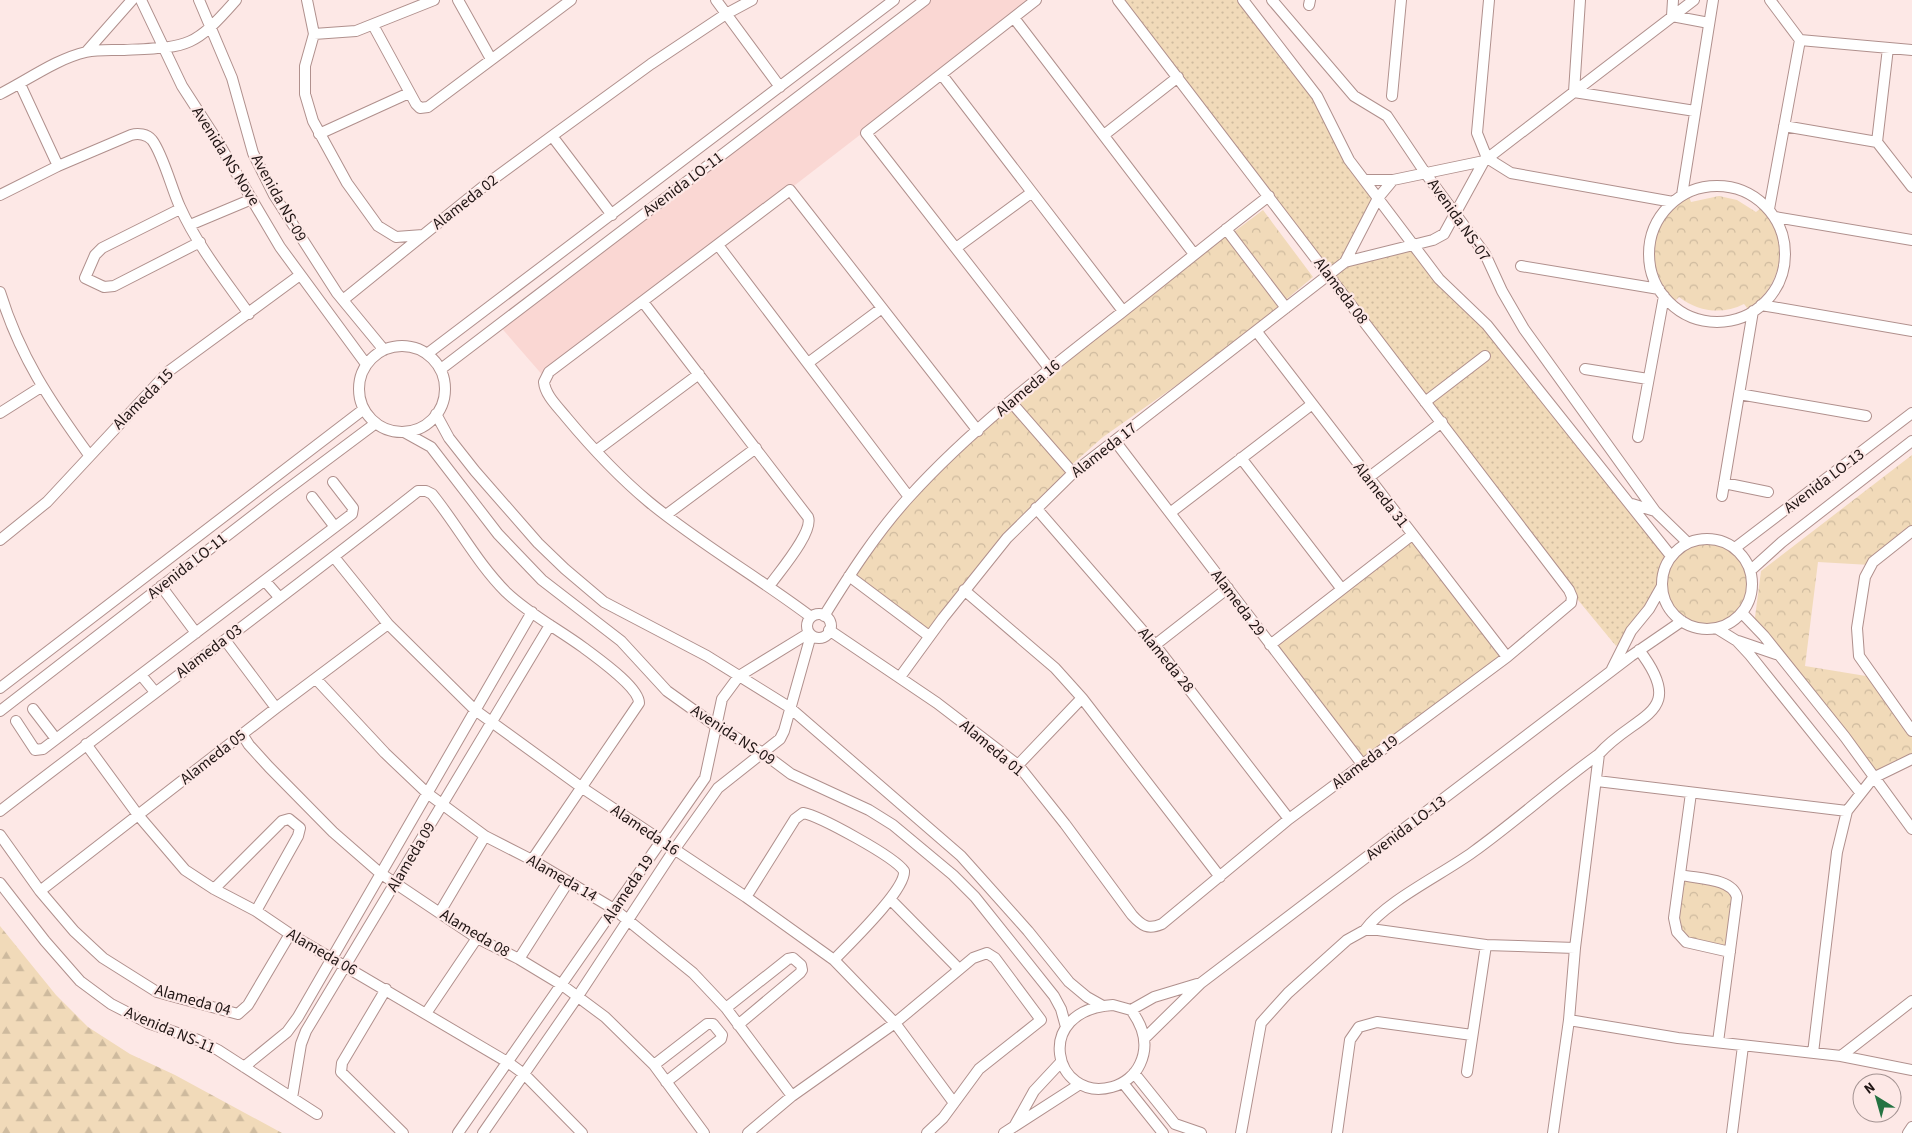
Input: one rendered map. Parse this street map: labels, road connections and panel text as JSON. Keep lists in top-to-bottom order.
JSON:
{
  "streets": {
    "street": [
      "Avenida NS Nove",
      "Avenida LO-11",
      "Avenida NS-09",
      "Alameda 02",
      "Avenida NS-07",
      "Alameda 08",
      "Alameda 16",
      "Alameda 15",
      "Alameda 17",
      "Avenida LO-13",
      "Alameda 31",
      "Alameda 29",
      "Alameda 03",
      "Alameda 28",
      "Alameda 01",
      "Alameda 05",
      "Alameda 19",
      "Alameda 09",
      "Alameda 14",
      "Alameda 06",
      "Alameda 04",
      "Avenida NS-11"
    ]
  },
  "crossings": [
    ["Avenida NS Nove", "Avenida LO-11"],
    ["Avenida NS Nove", "Avenida NS-09"],
    ["Avenida NS Nove", "Alameda 15"],
    ["Avenida LO-11", "Avenida NS-09"],
    ["Avenida NS-09", "Avenida LO-13"],
    ["Avenida NS-09", "Alameda 19"],
    ["Avenida NS-07", "Avenida LO-13"],
    ["Alameda 08", "Alameda 16"],
    ["Alameda 08", "Alameda 17"],
    ["Alameda 08", "Alameda 05"],
    ["Alameda 08", "Alameda 19"],
    ["Alameda 08", "Alameda 09"],
    ["Alameda 16", "Alameda 03"],
    ["Alameda 16", "Alameda 01"],
    ["Alameda 16", "Alameda 05"],
    ["Alameda 16", "Alameda 19"],
    ["Alameda 16", "Alameda 09"],
    ["Alameda 17", "Alameda 31"],
    ["Alameda 17", "Alameda 29"],
    ["Alameda 17", "Alameda 28"],
    ["Alameda 17", "Alameda 01"],
    ["Alameda 31", "Alameda 19"],
    ["Alameda 29", "Alameda 19"],
    ["Alameda 03", "Alameda 09"],
    ["Alameda 03", "Alameda 06"],
    ["Alameda 28", "Alameda 19"],
    ["Alameda 01", "Alameda 19"],
    ["Alameda 05", "Alameda 14"],
    ["Alameda 05", "Alameda 06"],
    ["Alameda 05", "Alameda 04"],
    ["Alameda 19", "Alameda 14"],
    ["Alameda 19", "Alameda 06"],
    ["Alameda 09", "Alameda 14"],
    ["Alameda 09", "Alameda 06"],
    ["Alameda 09", "Avenida NS-11"],
    ["Alameda 06", "Alameda 04"]
  ],
  "north": "top left"
}
